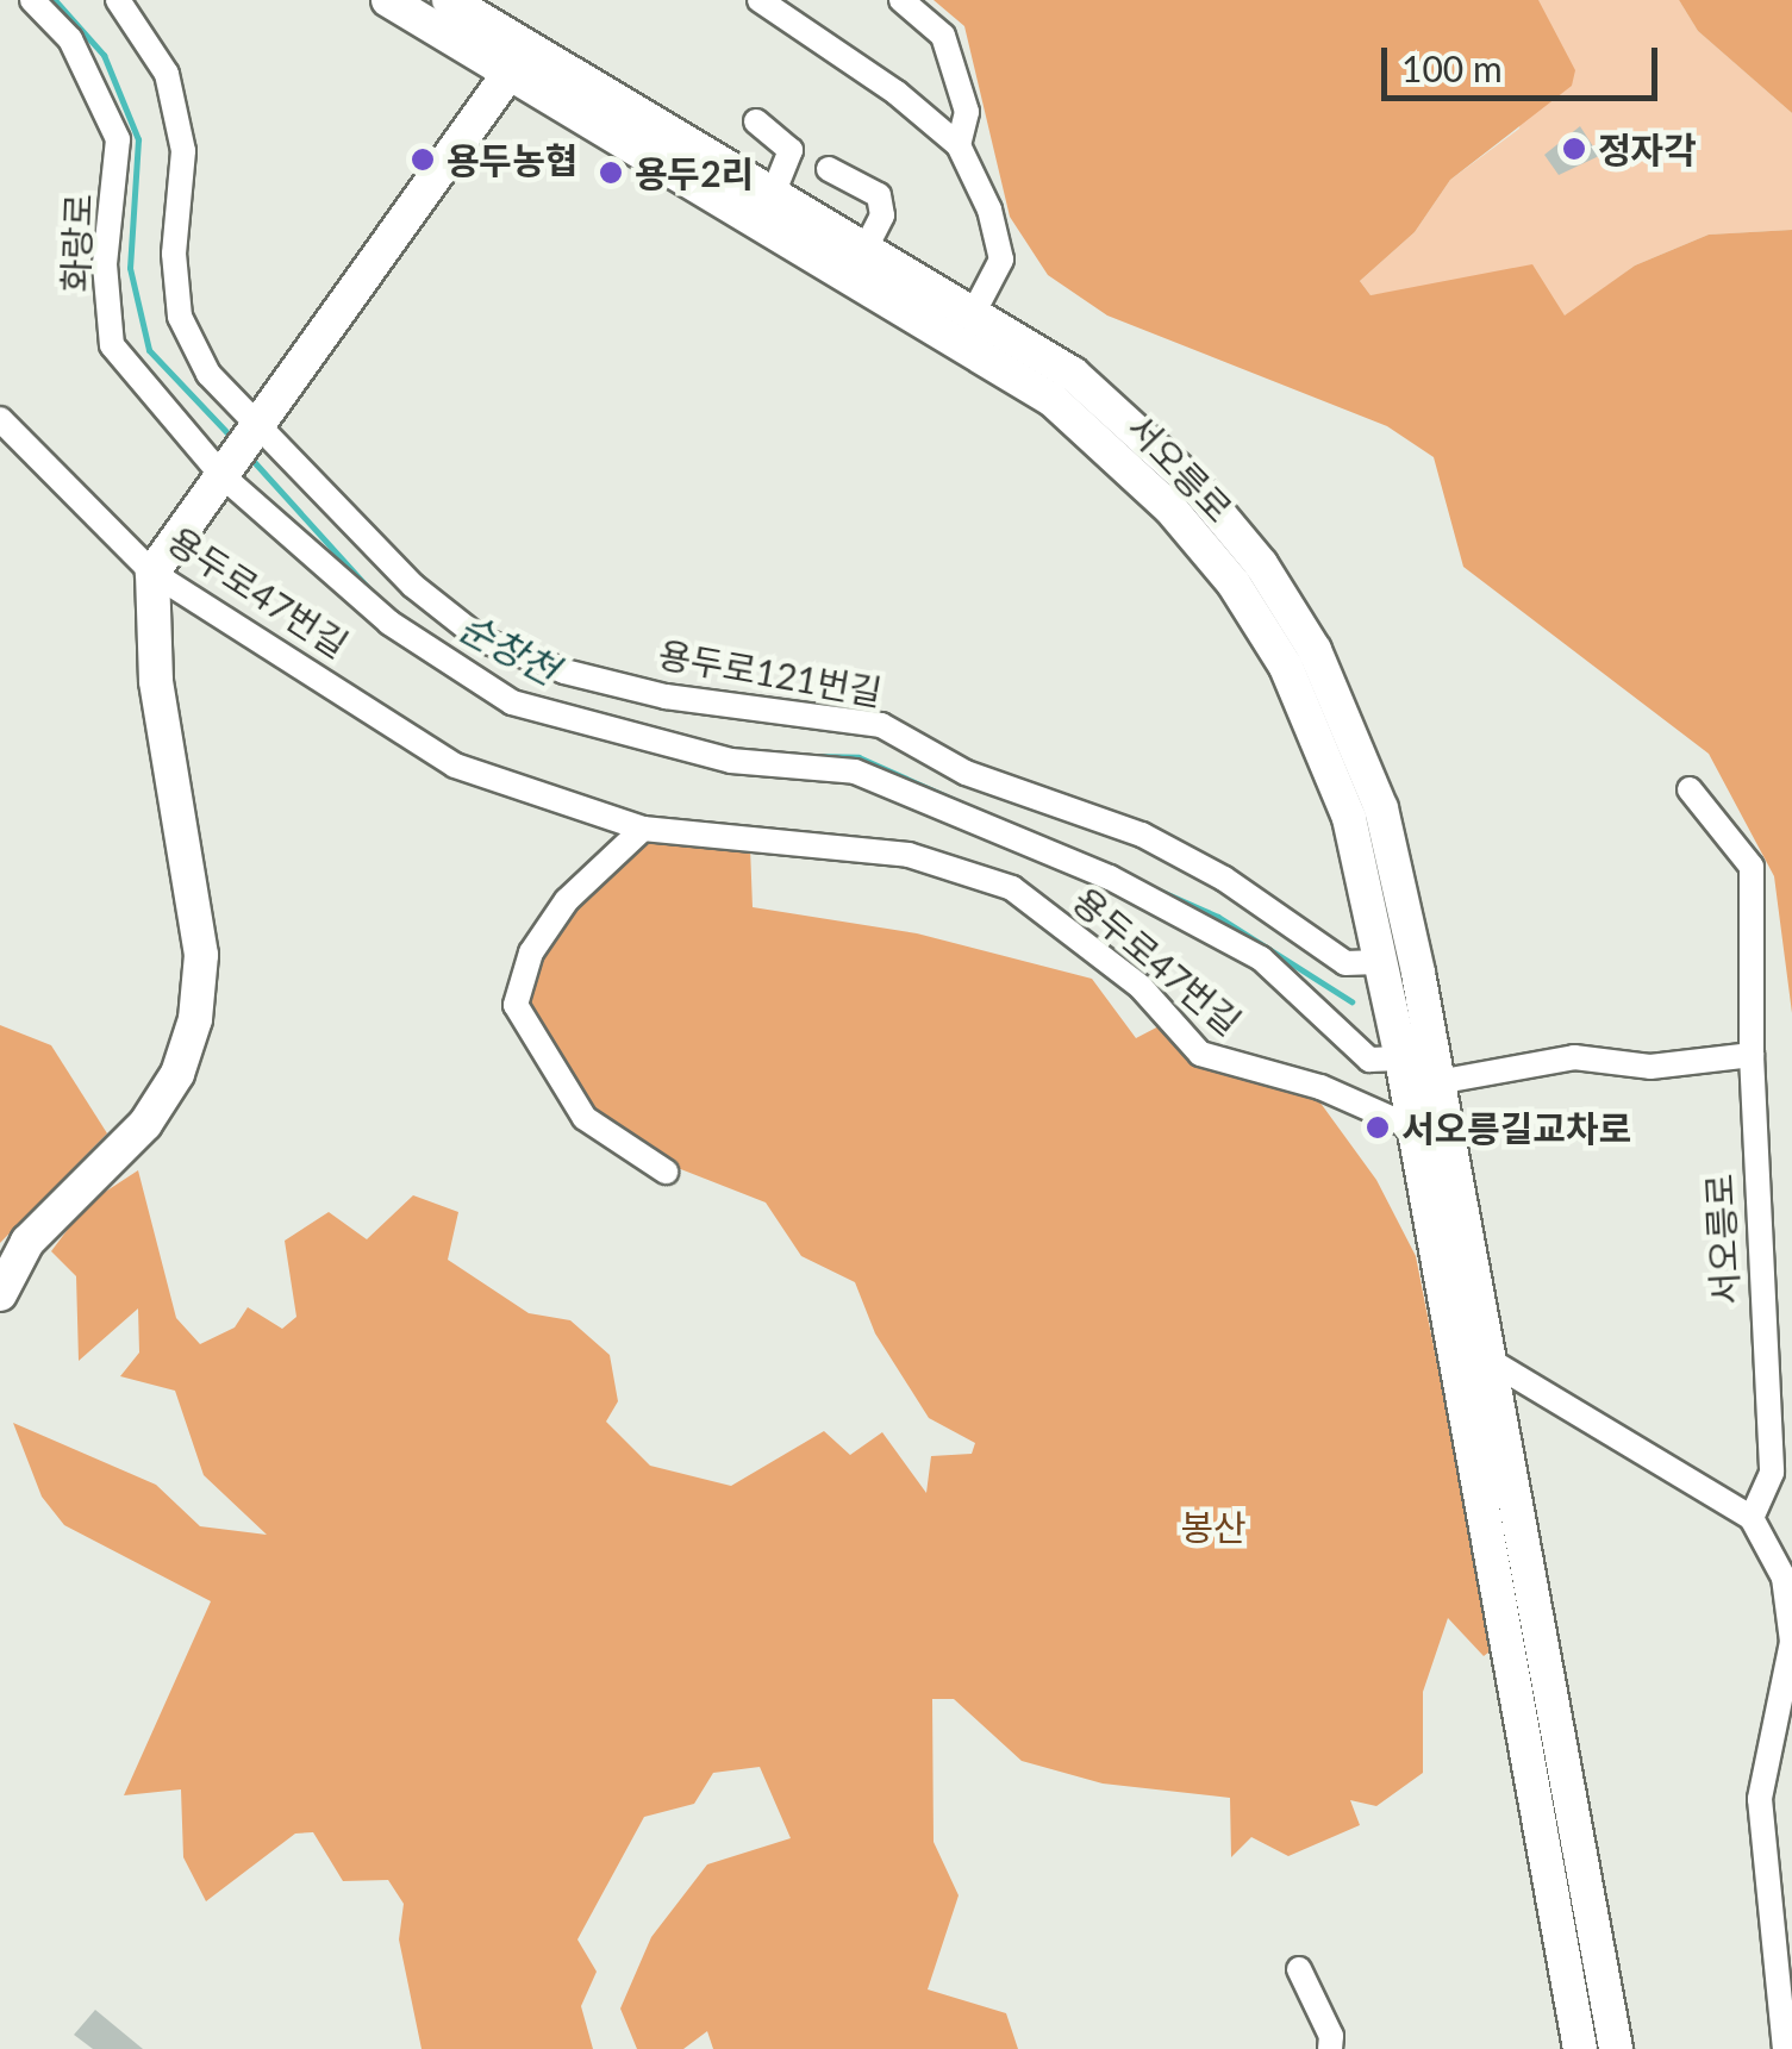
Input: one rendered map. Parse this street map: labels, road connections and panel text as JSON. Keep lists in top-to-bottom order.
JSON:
{
  "streets": {
    "main road": ["서오릉로"],
    "street": ["화랑로", "용두로47번길", "용두로121번길"]
  },
  "crossings": [
    ["화랑로", "서오릉로"],
    ["서오릉로", "용두로47번길"],
    ["서오릉로", "용두로121번길"]
  ],
  "water": ["순창천"],
  "parks": ["봉산"],
  "places": [
    "정자각",
    "용두농협",
    "용두2리",
    "서오릉길교차로"
  ],
  "scale_bar": "100 m"
}
